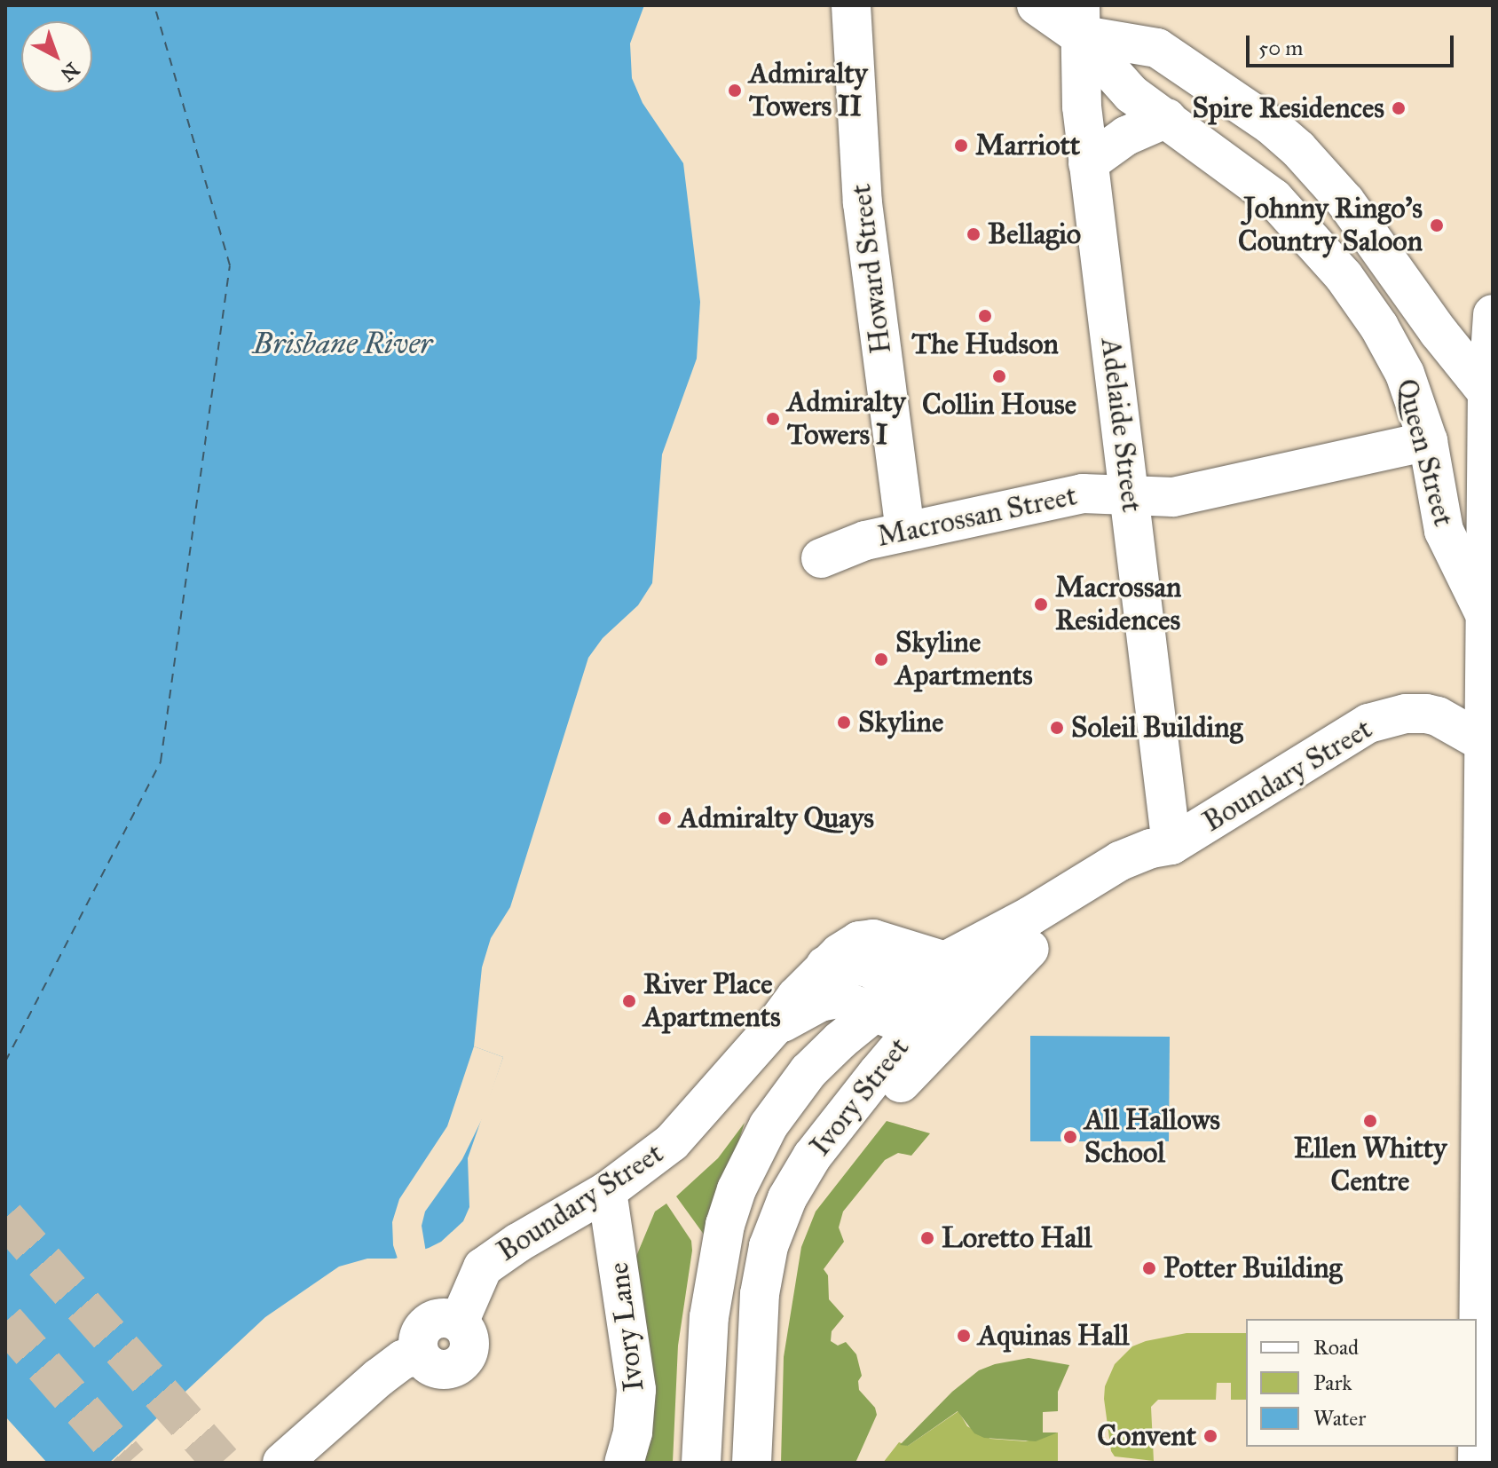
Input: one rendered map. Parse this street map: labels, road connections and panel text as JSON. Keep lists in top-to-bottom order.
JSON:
{
  "streets": {
    "street": [
      "Howard Street",
      "Adelaide Street",
      "Queen Street",
      "Macrossan Street",
      "Boundary Street",
      "Ivory Street",
      "Ivory Lane"
    ]
  },
  "crossings": [
    ["Howard Street", "Macrossan Street"],
    ["Adelaide Street", "Queen Street"],
    ["Adelaide Street", "Macrossan Street"],
    ["Adelaide Street", "Boundary Street"],
    ["Queen Street", "Macrossan Street"],
    ["Boundary Street", "Ivory Street"],
    ["Boundary Street", "Ivory Lane"]
  ],
  "water": ["Brisbane River"],
  "places": [
    "Admiralty Towers II",
    "Spire Residences",
    "Marriott",
    "Johnny Ringo's Country Saloon",
    "Bellagio",
    "The Hudson",
    "Collin House",
    "Admiralty Towers I",
    "Macrossan Residences",
    "Skyline Apartments",
    "Skyline",
    "Soleil Building",
    "Admiralty Quays",
    "River Place Apartments",
    "Ellen Whitty Centre",
    "All Hallows School",
    "Loretto Hall",
    "Potter Building",
    "Aquinas Hall",
    "Convent"
  ],
  "legend": ["Road", "Park", "Water"],
  "scale_bar": "50 m",
  "north": "bottom right"
}
